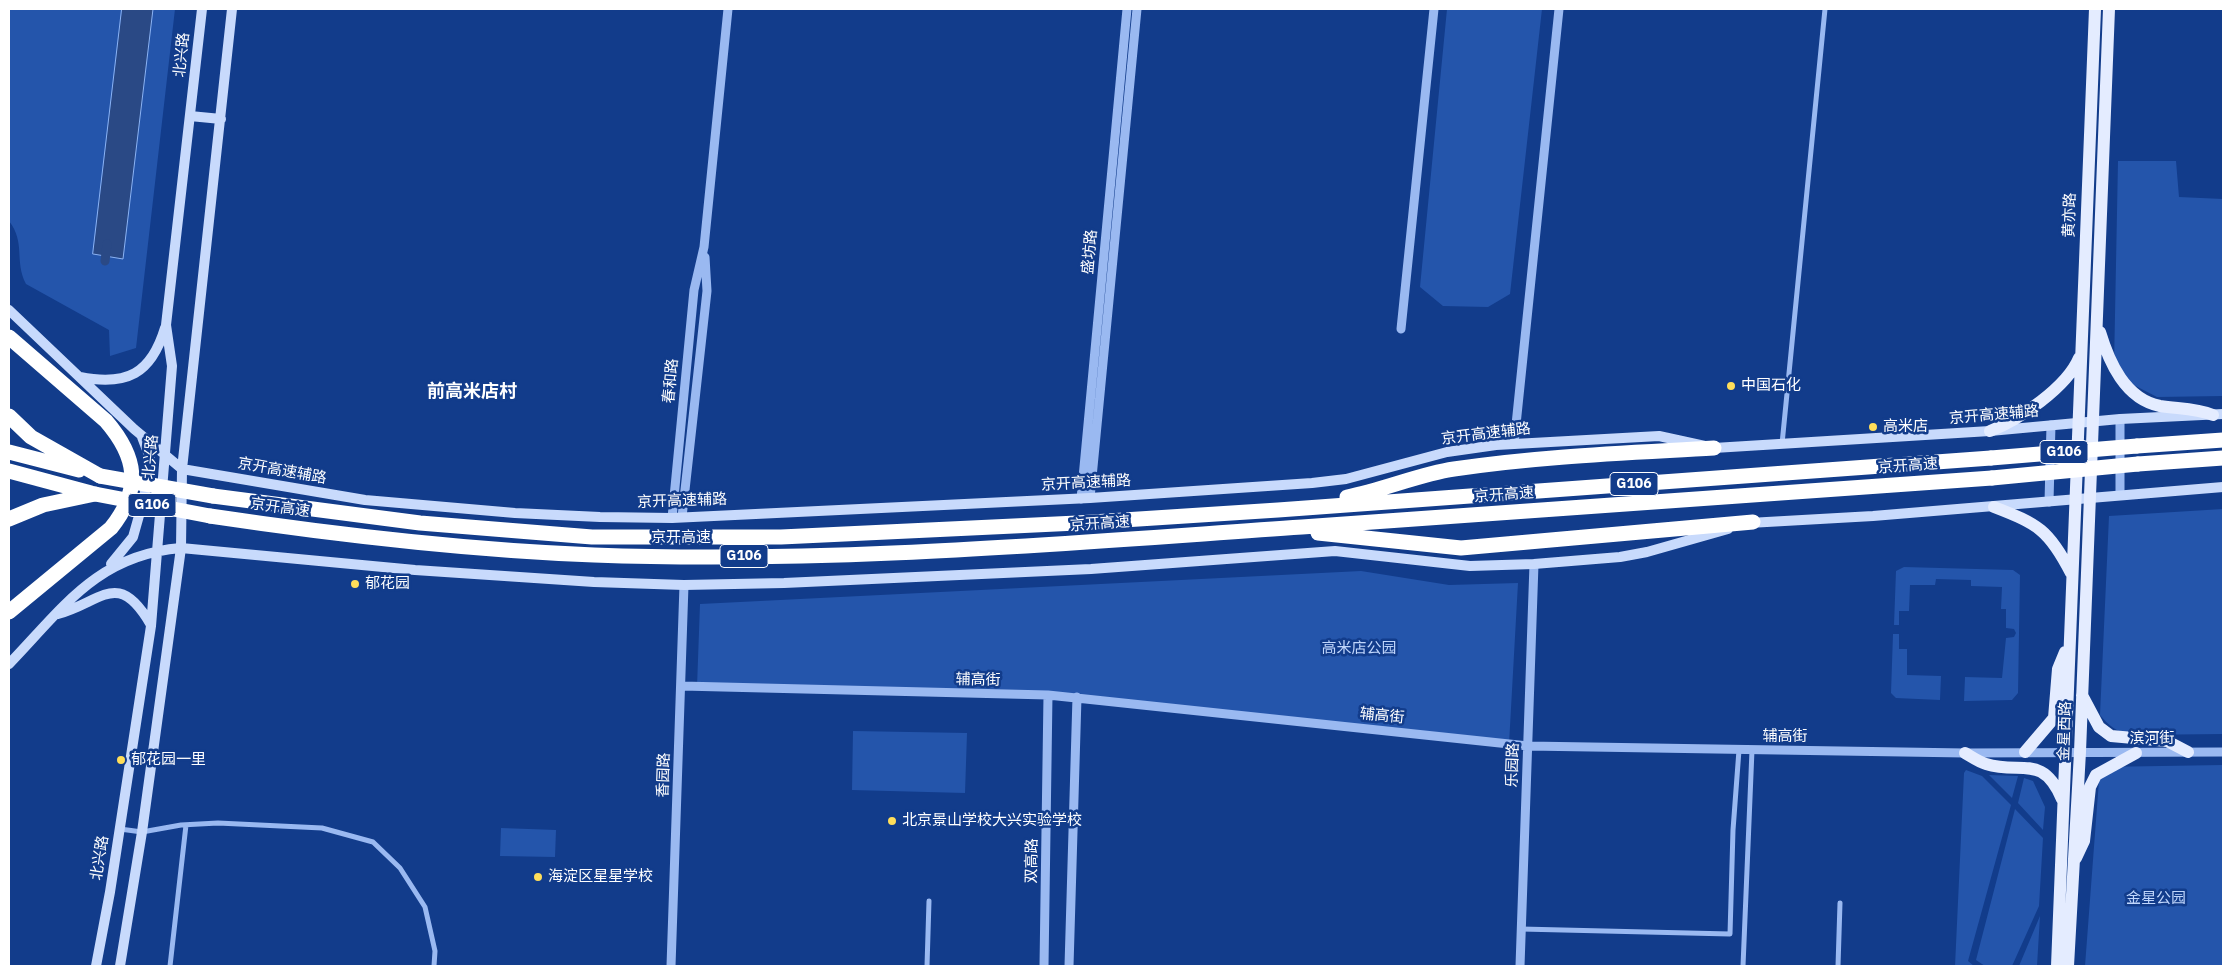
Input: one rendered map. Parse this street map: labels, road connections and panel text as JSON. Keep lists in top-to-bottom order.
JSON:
{
  "streets": {
    "highway": ["G106", "京开高速"],
    "main road": [
      "北兴路",
      "黄亦路",
      "京开高速辅路",
      "金星西路"
    ],
    "street": [
      "盛坊路",
      "春和路",
      "辅高街",
      "滨河街",
      "乐园路",
      "香园路",
      "双高路"
    ]
  },
  "crossings": [
    ["北兴路", "京开高速辅路"],
    ["黄亦路", "京开高速辅路"],
    ["黄亦路", "金星西路"],
    ["盛坊路", "京开高速辅路"],
    ["春和路", "京开高速辅路"],
    ["京开高速辅路", "金星西路"],
    ["G106", "京开高速"],
    ["辅高街", "金星西路"],
    ["辅高街", "滨河街"],
    ["辅高街", "乐园路"],
    ["辅高街", "香园路"],
    ["辅高街", "双高路"],
    ["金星西路", "滨河街"]
  ],
  "districts": ["前高米店村"],
  "parks": ["高米店公园", "金星公园"],
  "places": [
    "中国石化",
    "高米店",
    "郁花园",
    "郁花园一里",
    "北京景山学校大兴实验学校",
    "海淀区星星学校"
  ]
}
